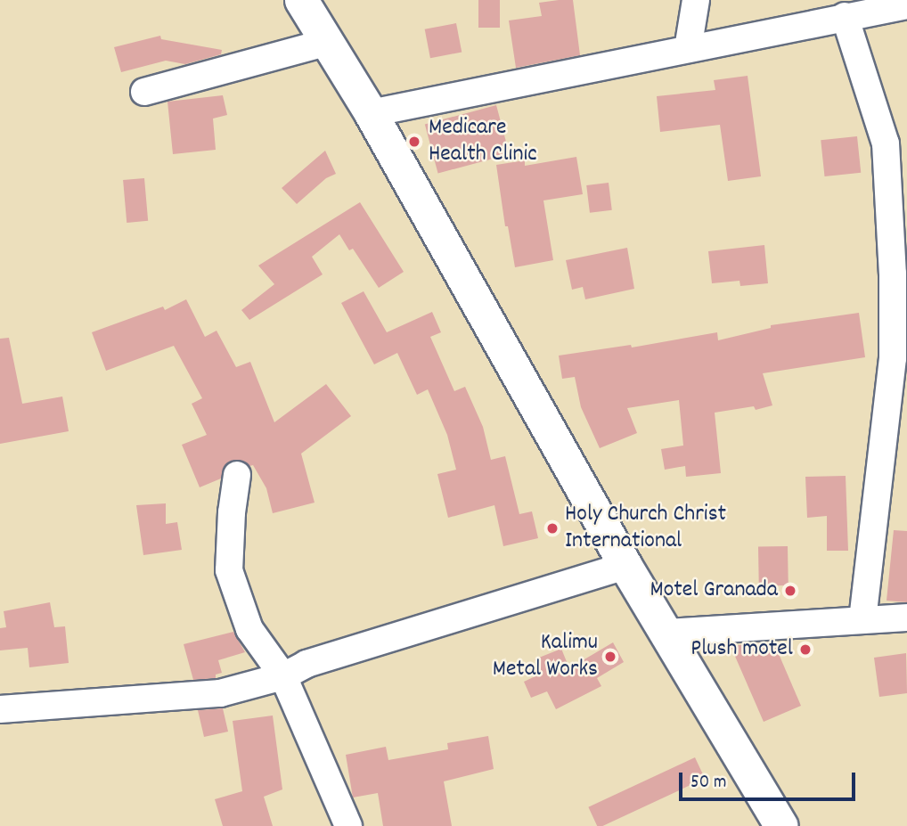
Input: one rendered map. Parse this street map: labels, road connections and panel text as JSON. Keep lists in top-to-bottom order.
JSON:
{
  "places": [
    "Medicare Health Clinic",
    "Holy Church Christ International",
    "Motel Granada",
    "Plush motel",
    "Kalimu Metal Works"
  ],
  "scale_bar": "50 m"
}
